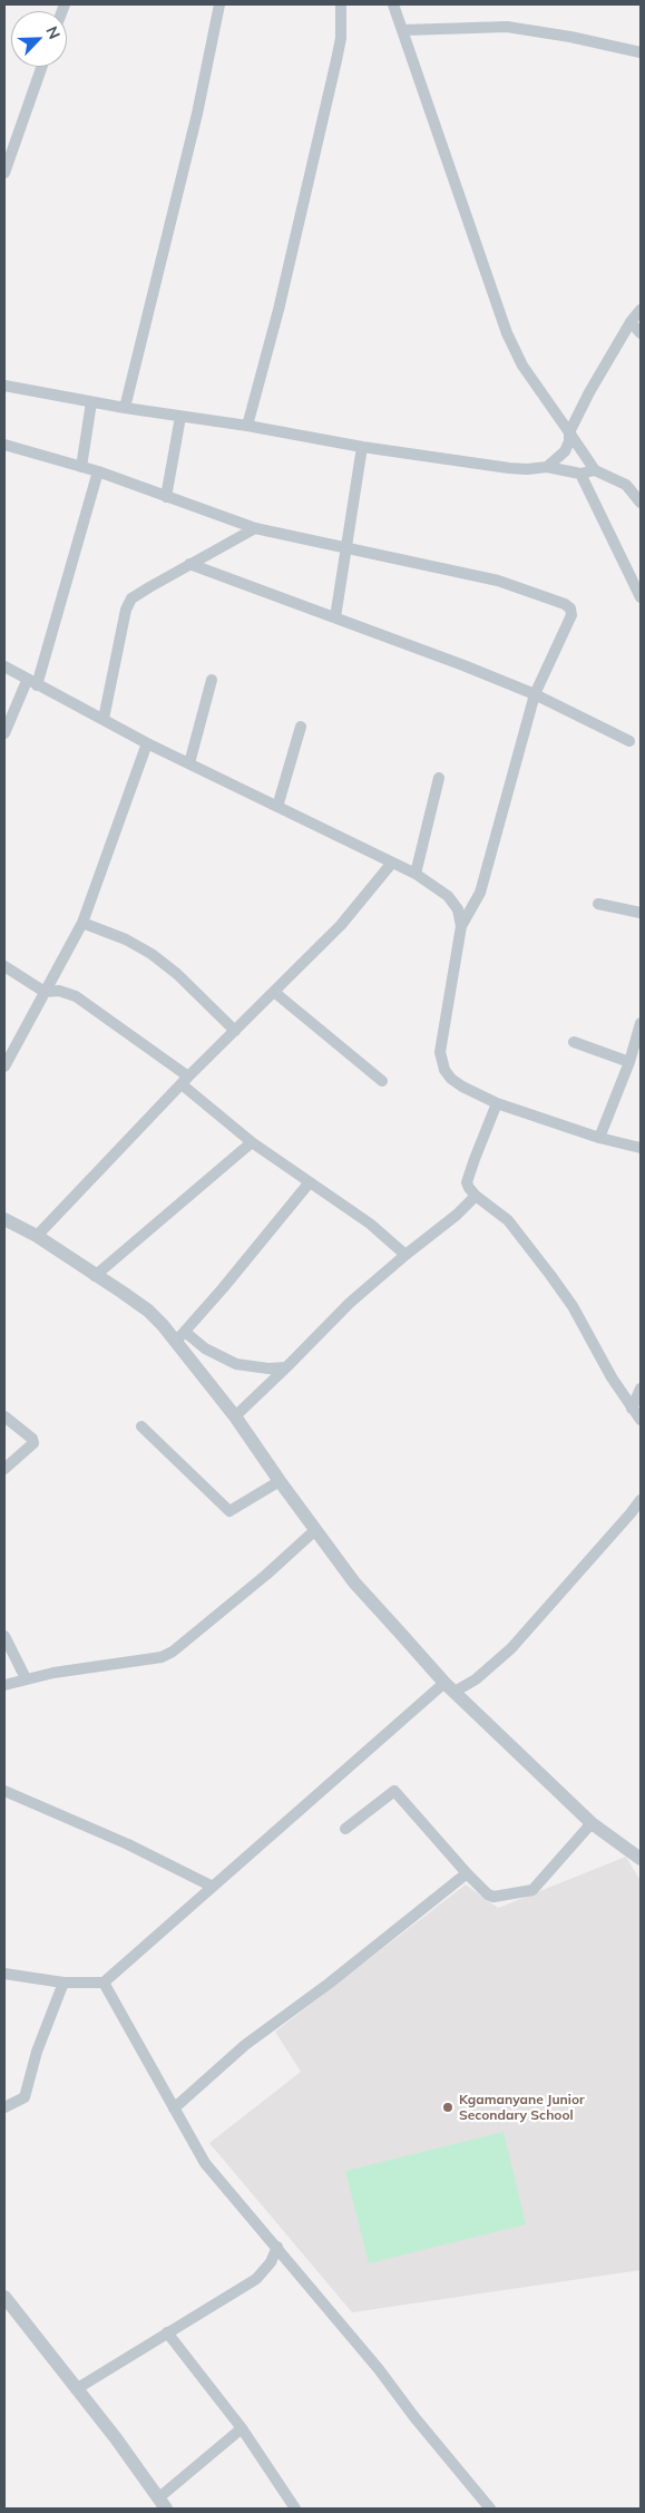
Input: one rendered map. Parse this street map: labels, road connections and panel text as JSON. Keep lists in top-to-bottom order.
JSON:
{
  "places": ["Kgamanyane Junior Secondary School"],
  "north": "top right"
}
